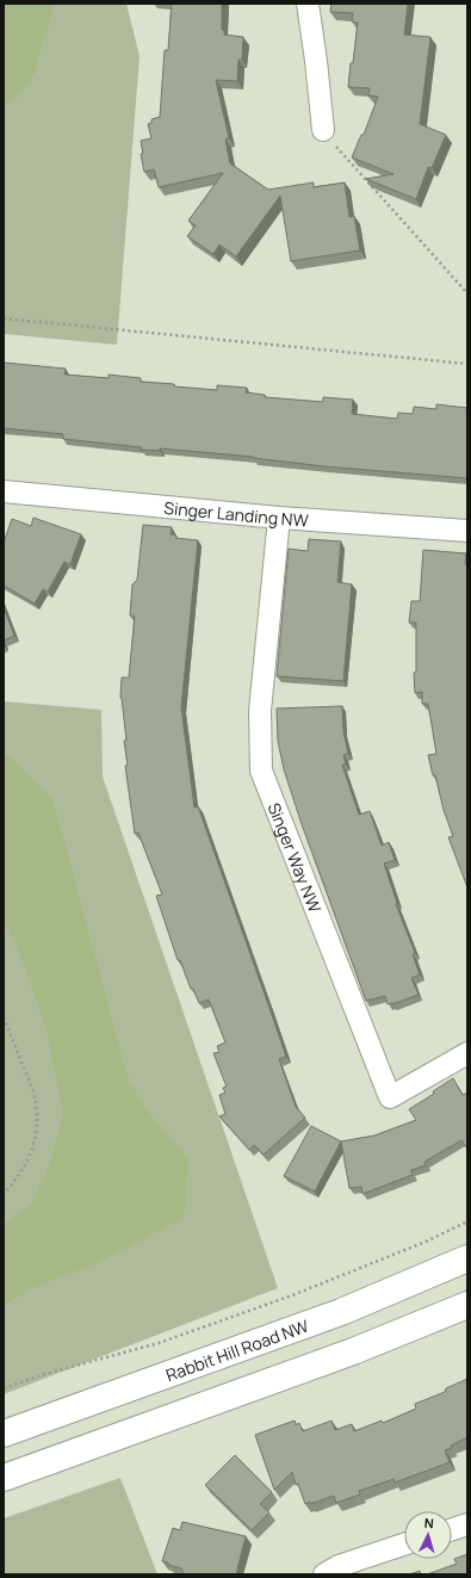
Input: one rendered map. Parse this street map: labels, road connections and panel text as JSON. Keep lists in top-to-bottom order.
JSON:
{
  "streets": {
    "main road": ["Rabbit Hill Road NW"],
    "street": ["Singer Landing NW", "Singer Way NW"]
  },
  "crossings": [
    ["Singer Landing NW", "Singer Way NW"]
  ],
  "north": "top"
}
